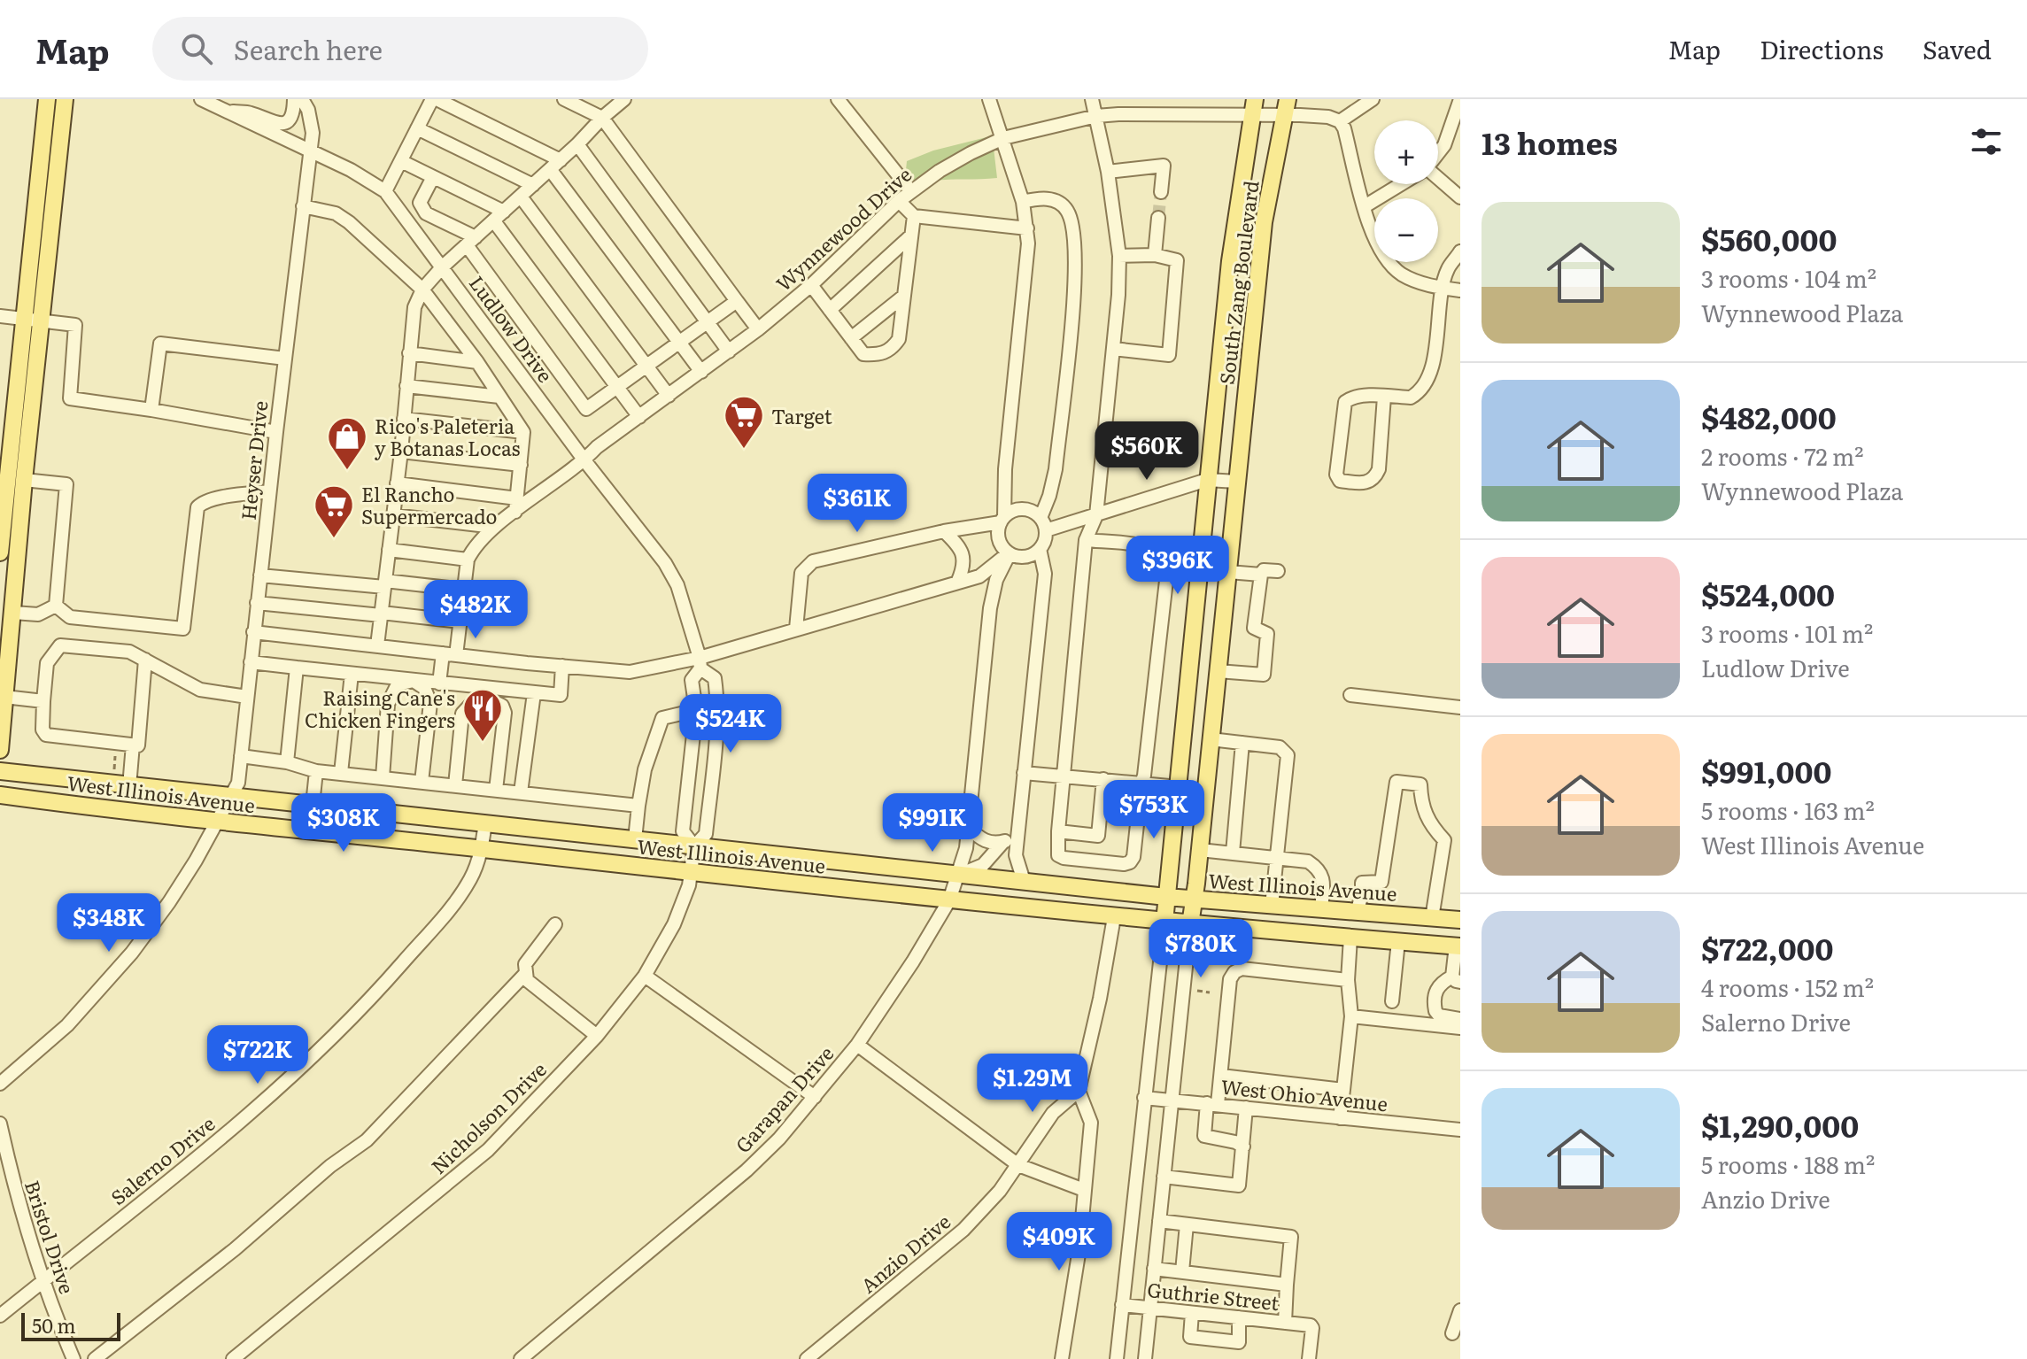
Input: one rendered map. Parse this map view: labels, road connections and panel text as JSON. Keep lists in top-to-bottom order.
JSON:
{
  "streets": {
    "main road": ["South Zang Boulevard", "West Illinois Avenue"],
    "street": [
      "Wynnewood Drive",
      "Ludlow Drive",
      "Heyser Drive",
      "West Ohio Avenue",
      "Garapan Drive",
      "Nicholson Drive",
      "Salerno Drive",
      "Bristol Drive",
      "Anzio Drive",
      "Guthrie Street"
    ]
  },
  "crossings": [
    ["Wynnewood Drive", "South Zang Boulevard"],
    ["Wynnewood Drive", "Ludlow Drive"],
    ["South Zang Boulevard", "West Illinois Avenue"],
    ["South Zang Boulevard", "West Ohio Avenue"],
    ["South Zang Boulevard", "Guthrie Street"],
    ["Ludlow Drive", "Heyser Drive"],
    ["Ludlow Drive", "West Illinois Avenue"],
    ["Ludlow Drive", "Nicholson Drive"],
    ["Heyser Drive", "West Illinois Avenue"],
    ["West Illinois Avenue", "Garapan Drive"],
    ["West Illinois Avenue", "Nicholson Drive"],
    ["West Illinois Avenue", "Salerno Drive"],
    ["Salerno Drive", "Bristol Drive"]
  ],
  "places": {
    "supermarket": ["Target", "El Rancho Supermercado"],
    "shop": ["Rico's Paleteria y Botanas Locas"],
    "restaurant": ["Raising Cane's Chicken Fingers"]
  },
  "scale_bar": "50 m",
  "page": {
    "header": "Map",
    "search": "Search here",
    "nav": ["Map", "Directions", "Saved"],
    "heading": "13 homes",
    "map_buttons": ["+", "−"],
    "list": [
      {
        "name": "$560,000",
        "note": "3 rooms · 104 m² · Wynnewood Plaza"
      },
      {
        "name": "$482,000",
        "note": "2 rooms · 72 m² · Wynnewood Plaza"
      },
      {
        "name": "$524,000",
        "note": "3 rooms · 101 m² · Ludlow Drive"
      },
      {
        "name": "$991,000",
        "note": "5 rooms · 163 m² · West Illinois Avenue"
      },
      {
        "name": "$722,000",
        "note": "4 rooms · 152 m² · Salerno Drive"
      },
      {
        "name": "$1,290,000",
        "note": "5 rooms · 188 m² · Anzio Drive"
      }
    ],
    "price": [
      "$560K",
      "$361K",
      "$396K",
      "$482K",
      "$524K",
      "$753K",
      "$308K",
      "$991K",
      "$348K",
      "$780K",
      "$722K",
      "$1.29M",
      "$409K"
    ],
    "scale": "50 m"
  }
}
